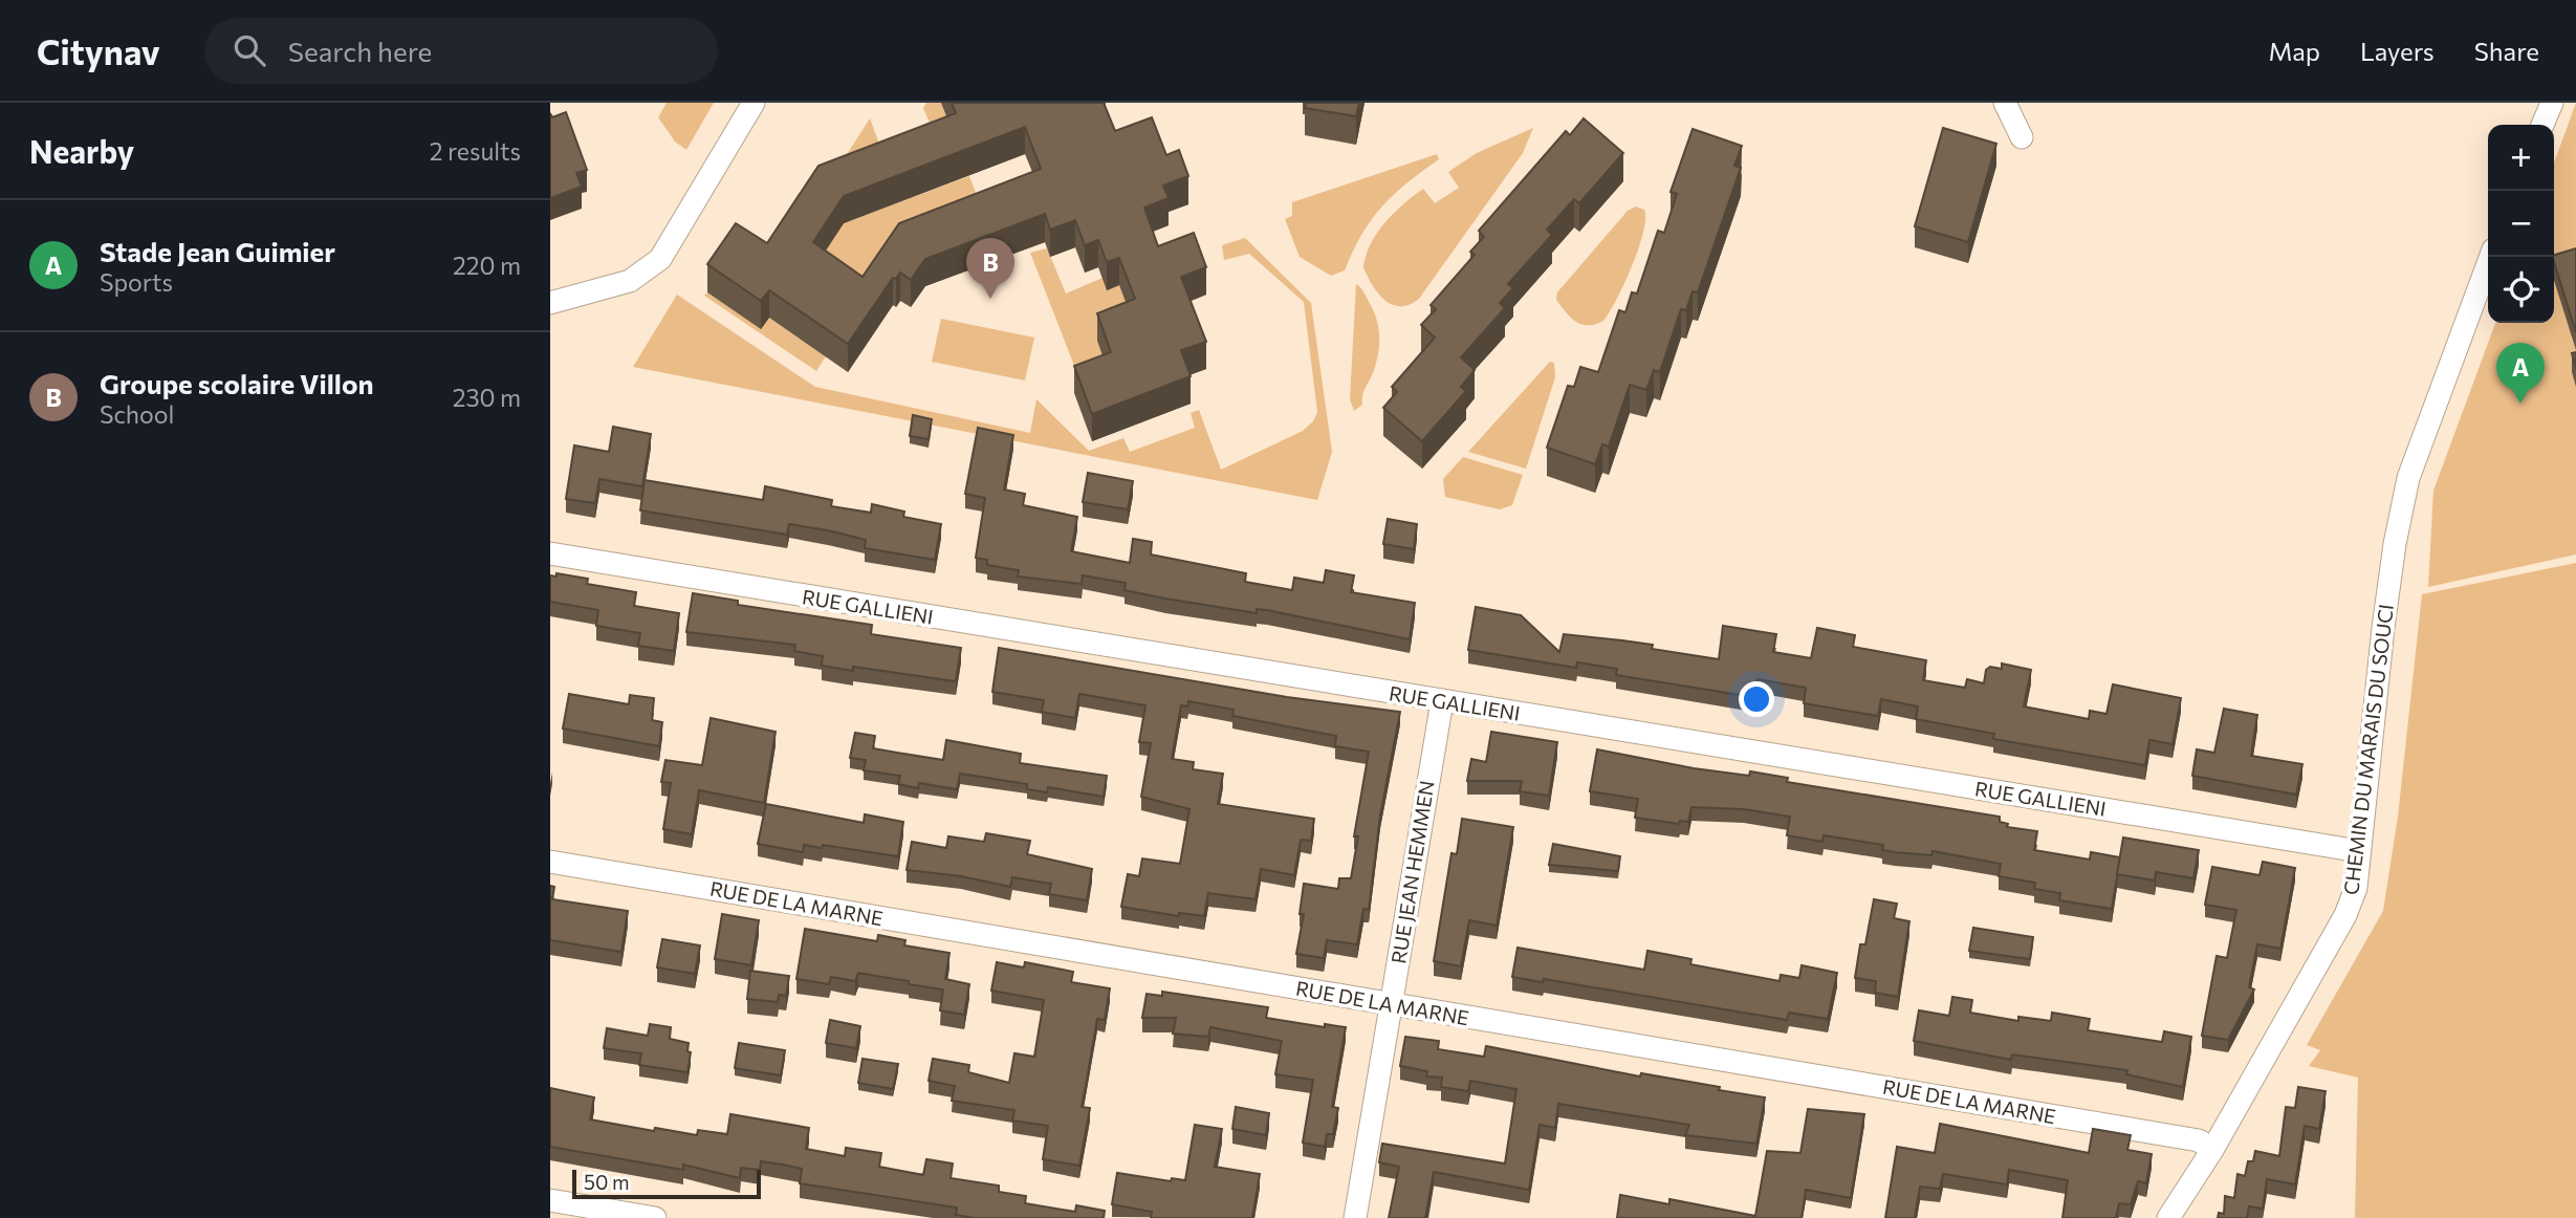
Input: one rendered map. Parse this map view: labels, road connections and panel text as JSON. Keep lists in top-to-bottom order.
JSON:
{
  "streets": {
    "street": [
      "RUE GALLIENI",
      "CHEMIN DU MARAIS DU SOUCI",
      "RUE JEAN HEMMEN",
      "RUE DE LA MARNE"
    ]
  },
  "crossings": [
    ["RUE GALLIENI", "CHEMIN DU MARAIS DU SOUCI"],
    ["RUE GALLIENI", "RUE JEAN HEMMEN"],
    ["CHEMIN DU MARAIS DU SOUCI", "RUE DE LA MARNE"],
    ["RUE JEAN HEMMEN", "RUE DE LA MARNE"]
  ],
  "scale_bar": "50 m",
  "page": {
    "header": "Citynav",
    "search": "Search here",
    "nav": ["Map", "Layers", "Share"],
    "heading": ["Nearby", "2 results"],
    "map_buttons": ["+", "−"],
    "list": [
      {
        "mark": "A",
        "name": "Stade Jean Guimier",
        "note": "Sports",
        "value": "220 m"
      },
      {
        "mark": "B",
        "name": "Groupe scolaire Villon",
        "note": "School",
        "value": "230 m"
      }
    ],
    "pins": ["B", "A"],
    "scale": "50 m"
  }
}
